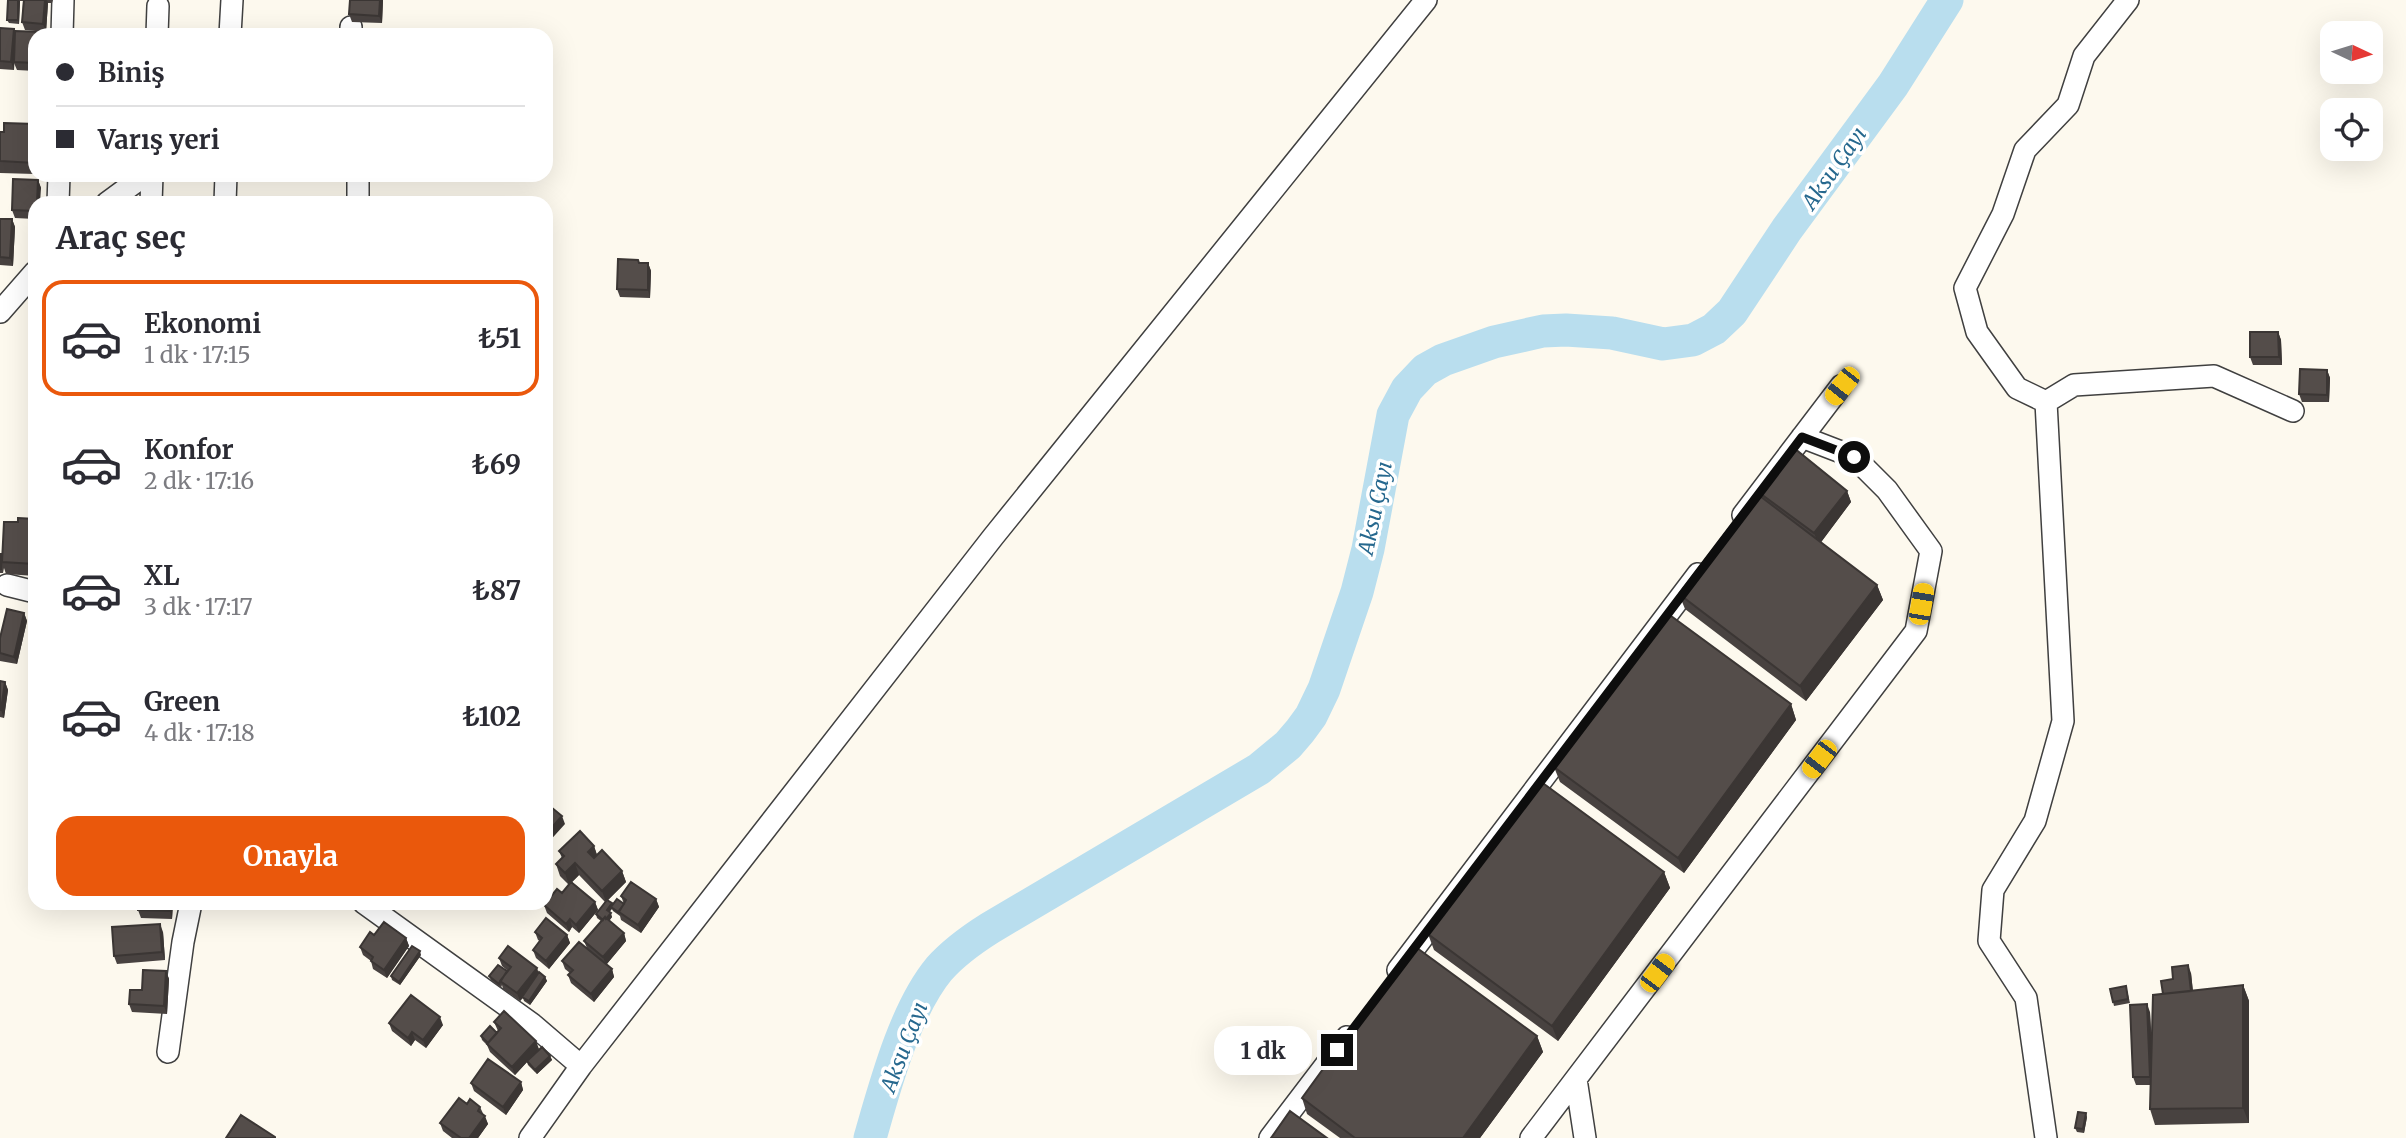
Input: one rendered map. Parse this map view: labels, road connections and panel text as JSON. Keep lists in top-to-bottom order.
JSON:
{
  "water": ["Aksu Çayı"],
  "north": "right",
  "page": {
    "banner": ["Biniş", "Varış yeri"],
    "heading": "Araç seç",
    "list": [
      {
        "name": "Ekonomi",
        "note": "1 dk · 17:15",
        "value": "₺51"
      },
      {
        "name": "Konfor",
        "note": "2 dk · 17:16",
        "value": "₺69"
      },
      {
        "name": "XL",
        "note": "3 dk · 17:17",
        "value": "₺87"
      },
      {
        "name": "Green",
        "note": "4 dk · 17:18",
        "value": "₺102"
      }
    ],
    "buttons": "Onayla",
    "bubble": "1 dk"
  }
}
